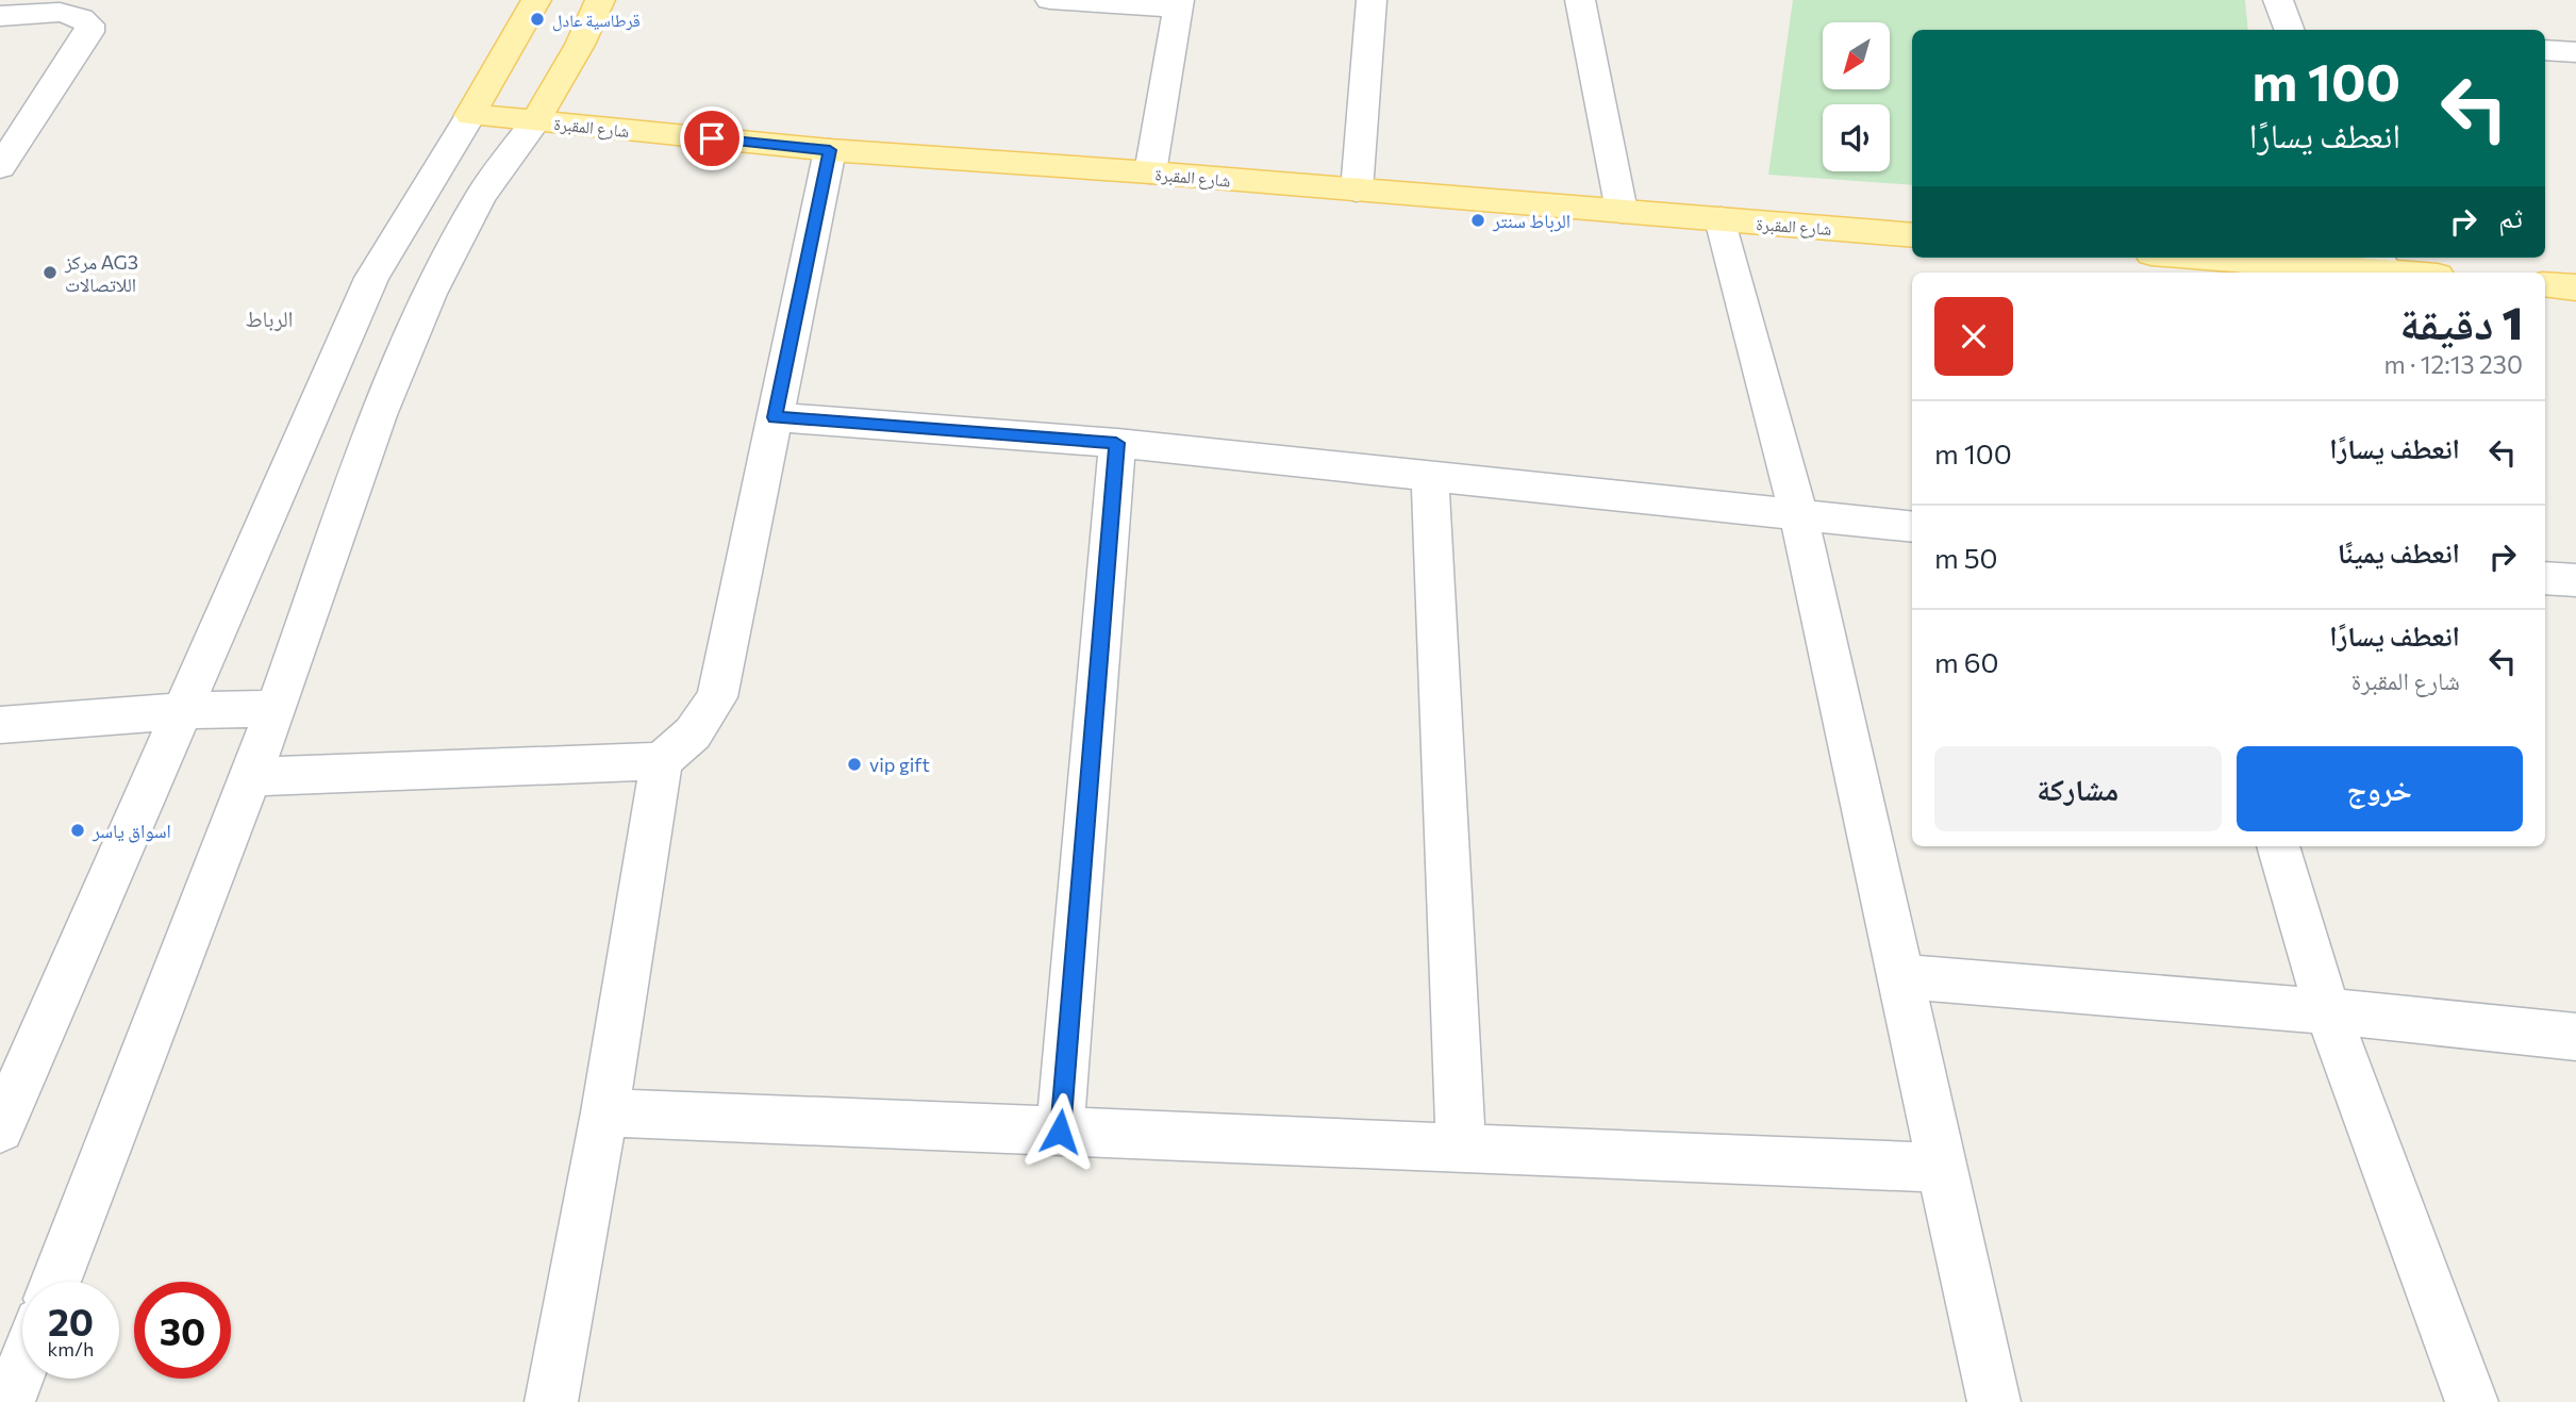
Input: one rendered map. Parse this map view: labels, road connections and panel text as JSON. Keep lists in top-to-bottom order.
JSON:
{
  "streets": {
    "main road": ["شارع المقبرة"]
  },
  "districts": ["الرباط"],
  "places": [
    "قرطاسية عادل",
    "الرباط سنتر",
    "مركز AG3 اللاتصالات",
    "vip gift",
    "اسواق ياسر"
  ],
  "north": "bottom left",
  "page": {
    "turn": ["100 m", "انعطف يسارًا"],
    "then": "ثم",
    "heading": ["1 دقيقة", "230 m · 12:13"],
    "list": [
      {
        "name": "انعطف يسارًا",
        "value": "100 m"
      },
      {
        "name": "انعطف يمينًا",
        "value": "50 m"
      },
      {
        "name": "انعطف يسارًا",
        "note": "شارع المقبرة",
        "value": "60 m"
      }
    ],
    "buttons": ["خروج", "مشاركة"],
    "speed": "20 km/h",
    "limit": "30"
  }
}
